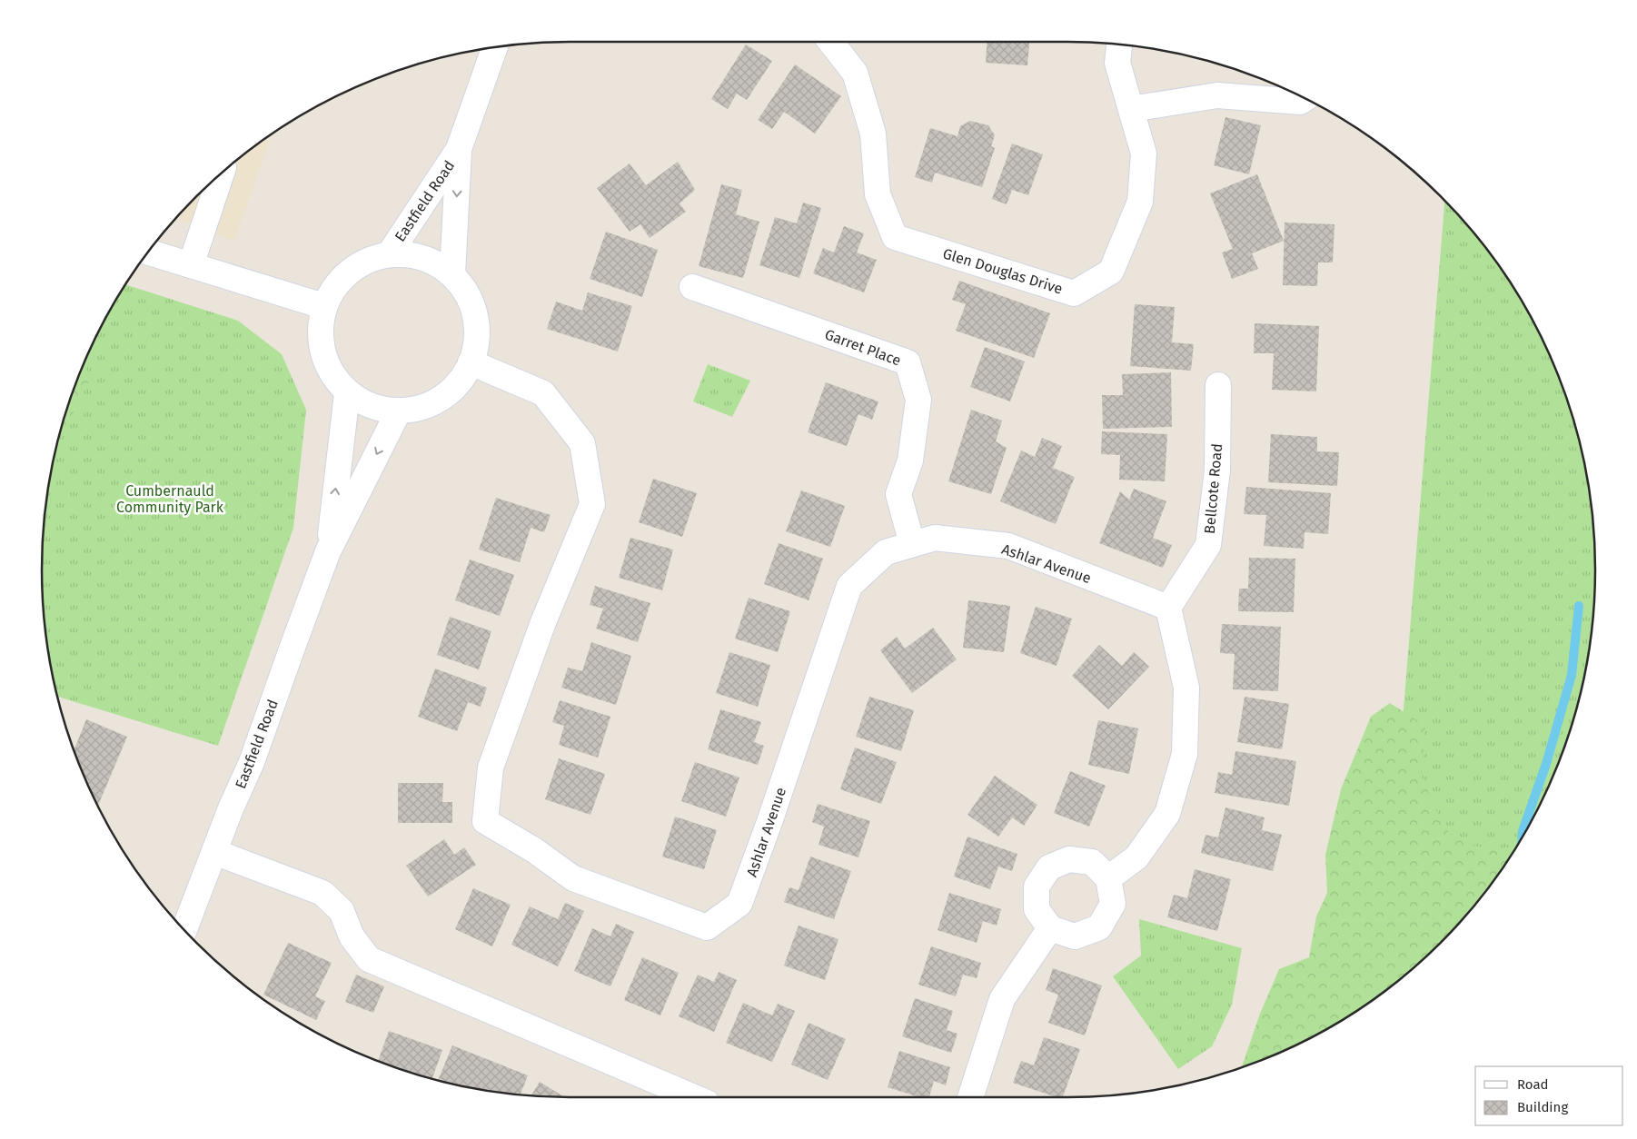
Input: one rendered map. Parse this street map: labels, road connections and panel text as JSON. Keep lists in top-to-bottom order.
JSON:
{
  "streets": {
    "street": [
      "Eastfield Road",
      "Glen Douglas Drive",
      "Garret Place",
      "Bellcote Road",
      "Ashlar Avenue"
    ]
  },
  "crossings": [
    ["Eastfield Road", "Ashlar Avenue"],
    ["Garret Place", "Ashlar Avenue"],
    ["Bellcote Road", "Ashlar Avenue"]
  ],
  "parks": ["Cumbernauld Community Park"],
  "legend": ["Road", "Building"]
}
